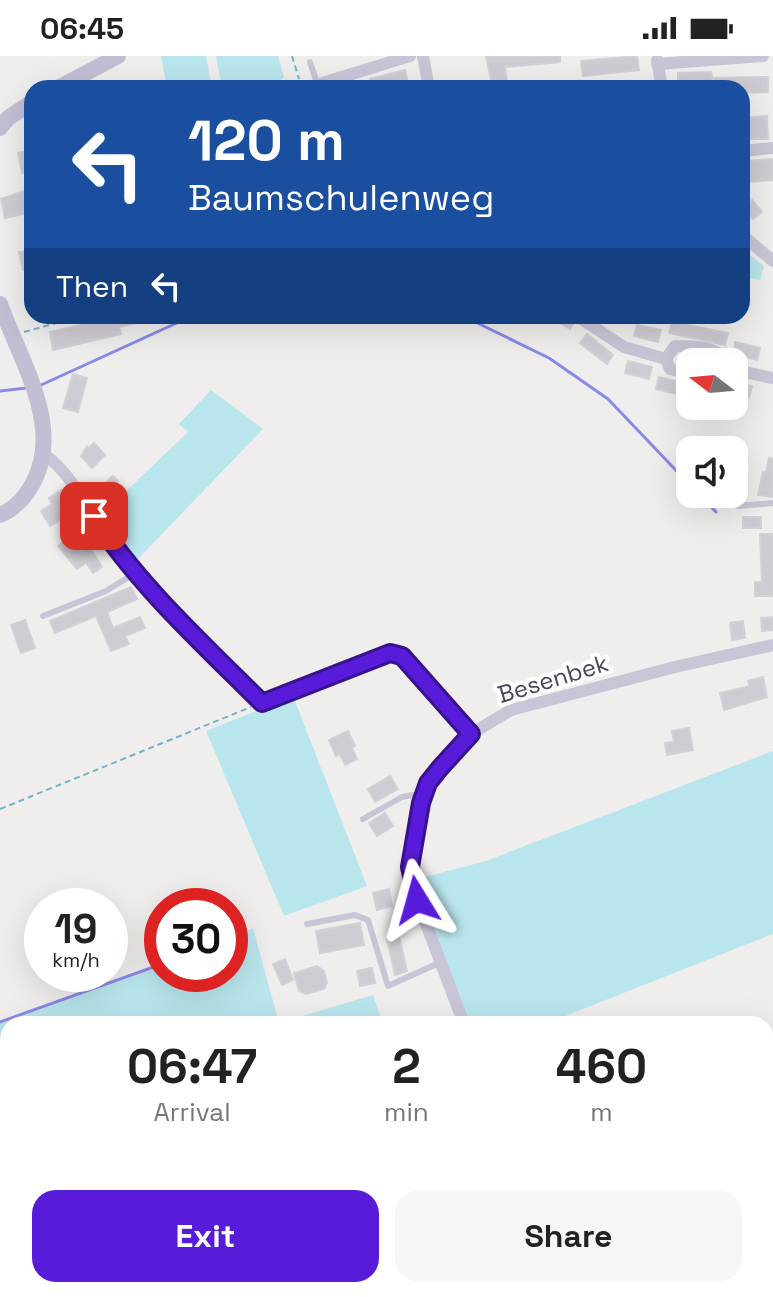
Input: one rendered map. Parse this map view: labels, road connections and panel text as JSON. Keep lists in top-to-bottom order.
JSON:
{
  "streets": {
    "street": ["Besenbek"]
  },
  "north": "left",
  "page": {
    "status": "06:45",
    "turn": ["120 m", "Baumschulenweg"],
    "then": "Then",
    "speed": "19 km/h",
    "limit": "30",
    "eta": [
      "06:47",
      "Arrival",
      "2",
      "min",
      "460",
      "m"
    ],
    "buttons": ["Exit", "Share"]
  }
}
